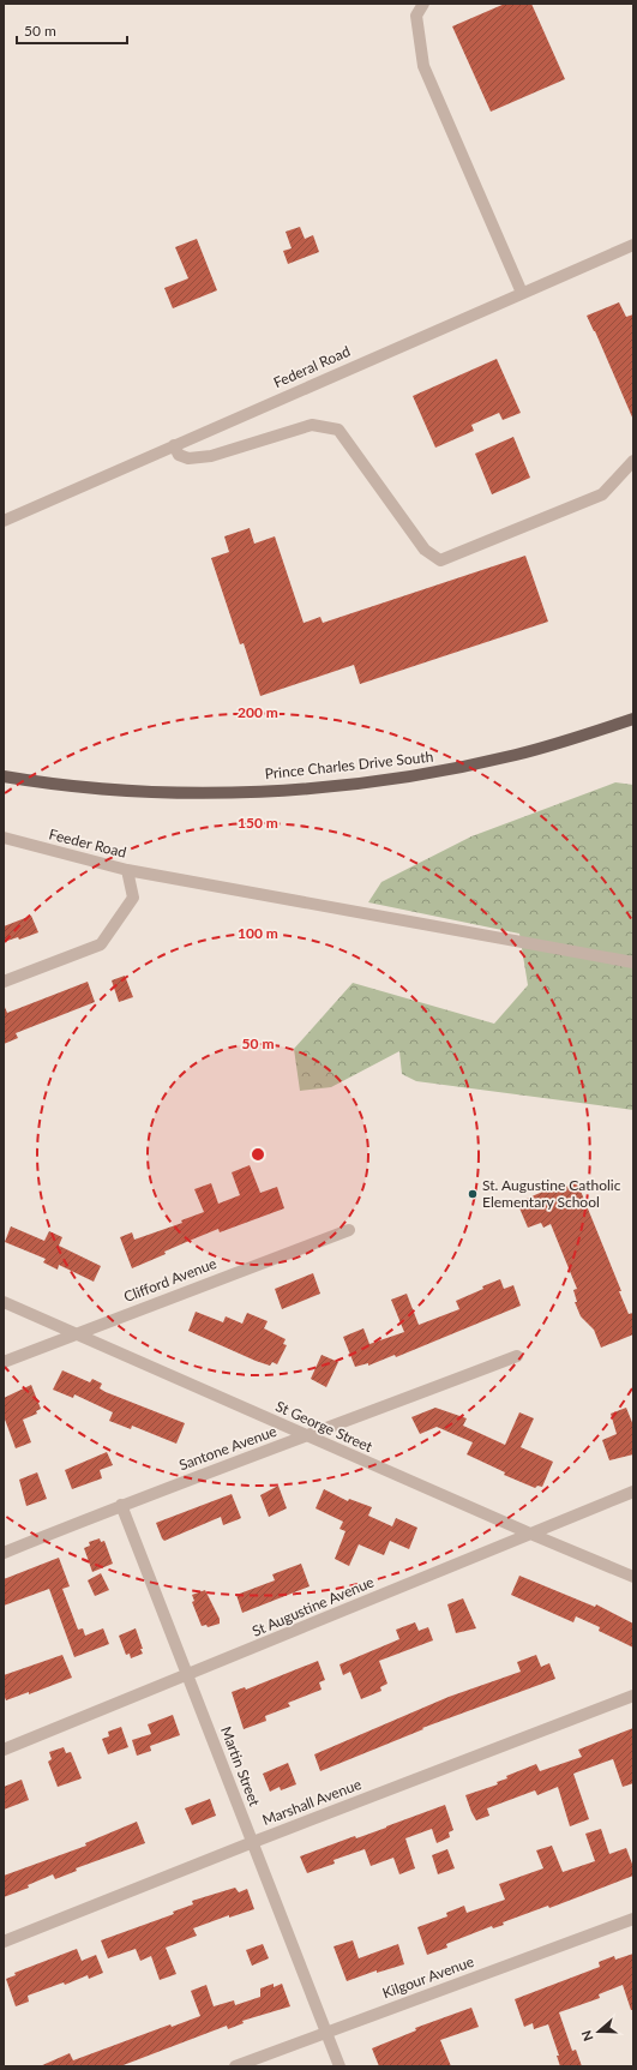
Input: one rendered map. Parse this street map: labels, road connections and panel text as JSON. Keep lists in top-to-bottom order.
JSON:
{
  "streets": {
    "main road": ["Prince Charles Drive South"],
    "street": [
      "Federal Road",
      "Feeder Road",
      "Clifford Avenue",
      "St George Street",
      "Santone Avenue",
      "St Augustine Avenue",
      "Martin Street",
      "Marshall Avenue",
      "Kilgour Avenue"
    ]
  },
  "crossings": [
    ["Clifford Avenue", "St George Street"],
    ["St George Street", "Santone Avenue"],
    ["St George Street", "St Augustine Avenue"],
    ["Santone Avenue", "Martin Street"],
    ["St Augustine Avenue", "Martin Street"],
    ["Martin Street", "Marshall Avenue"],
    ["Martin Street", "Kilgour Avenue"]
  ],
  "places": ["St. Augustine Catholic Elementary School"],
  "scale_bar": "50 m",
  "north": "left",
  "rings": [
    "200 m",
    "150 m",
    "100 m",
    "50 m"
  ]
}
